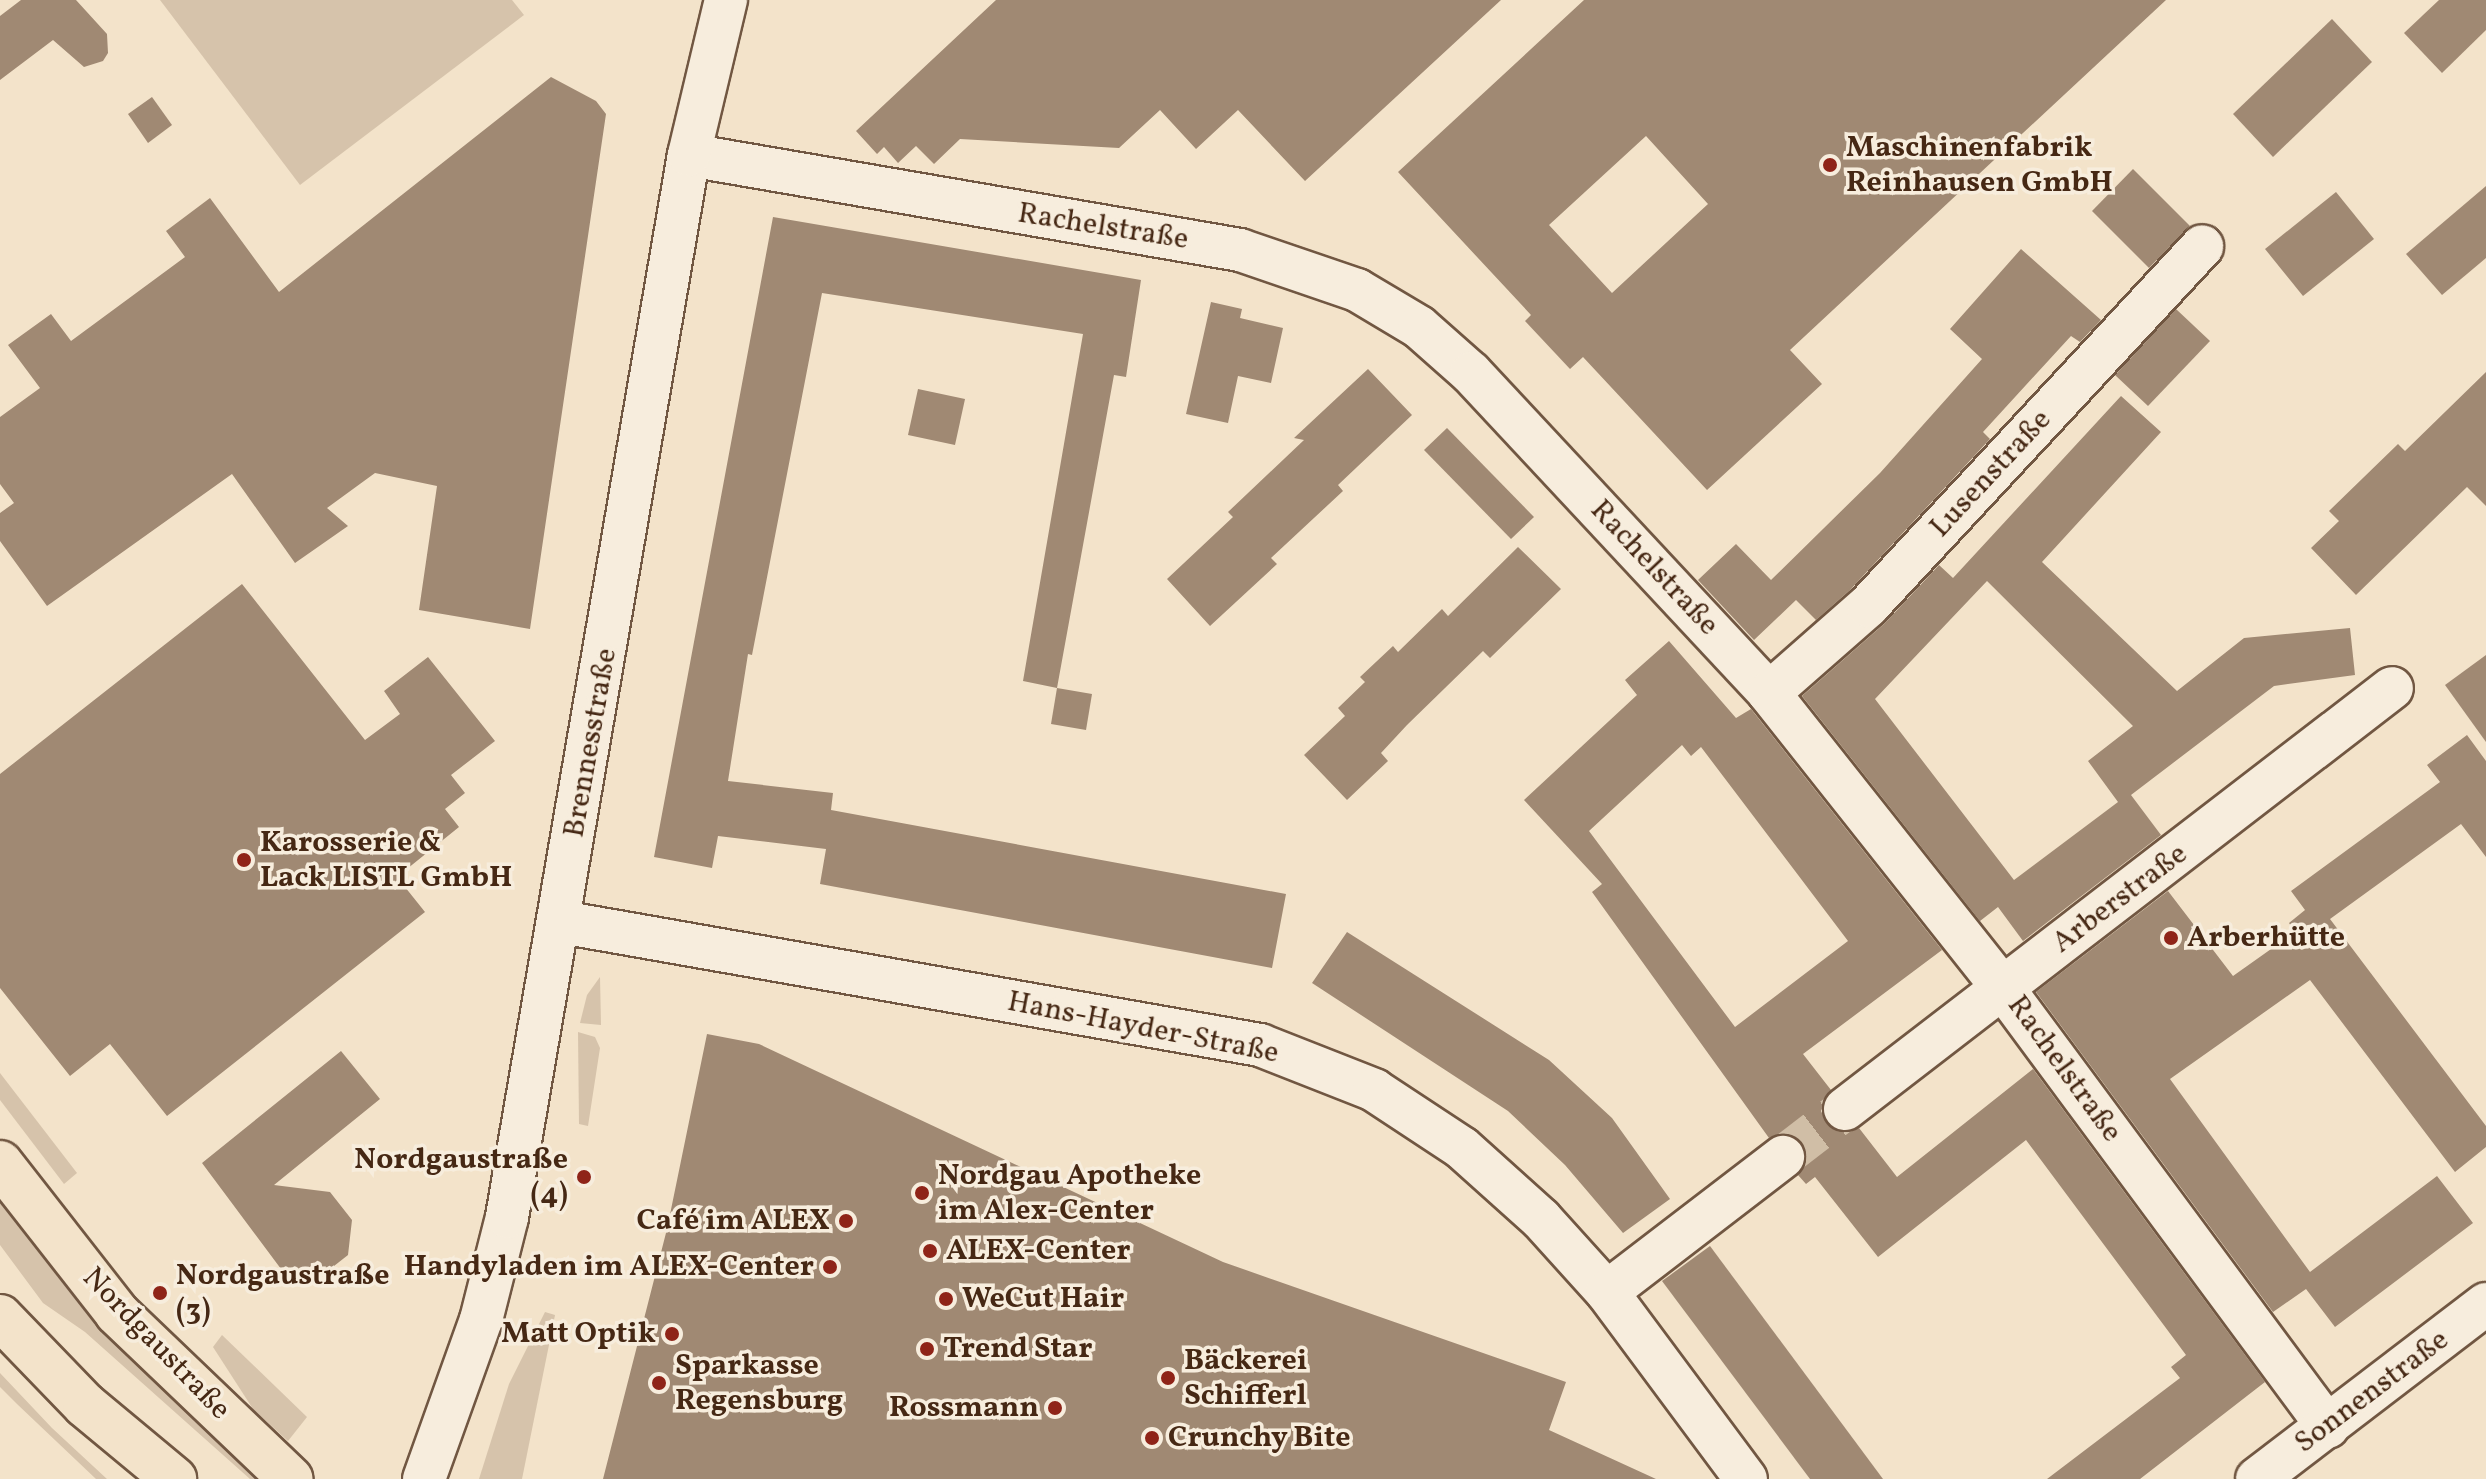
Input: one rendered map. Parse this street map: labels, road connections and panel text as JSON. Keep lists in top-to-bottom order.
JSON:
{
  "streets": {
    "main road": ["Nordgaustraße"],
    "street": [
      "Rachelstraße",
      "Lusenstraße",
      "Brennesstraße",
      "Arberstraße",
      "Hans-Hayder-Straße",
      "Sonnenstraße"
    ]
  },
  "crossings": [
    ["Rachelstraße", "Lusenstraße"],
    ["Rachelstraße", "Brennesstraße"],
    ["Rachelstraße", "Arberstraße"],
    ["Rachelstraße", "Sonnenstraße"],
    ["Brennesstraße", "Hans-Hayder-Straße"]
  ],
  "places": [
    "Maschinenfabrik Reinhausen GmbH",
    "Karosserie & Lack LISTL GmbH",
    "Arberhütte",
    "Nordgaustraße (4)",
    "Nordgau Apotheke im Alex-Center",
    "Café im ALEX",
    "ALEX-Center",
    "Handyladen im ALEX-Center",
    "Nordgaustraße (3)",
    "WeCut Hair",
    "Matt Optik",
    "Trend Star",
    "Bäckerei Schifferl",
    "Sparkasse Regensburg",
    "Rossmann",
    "Crunchy Bite"
  ]
}
